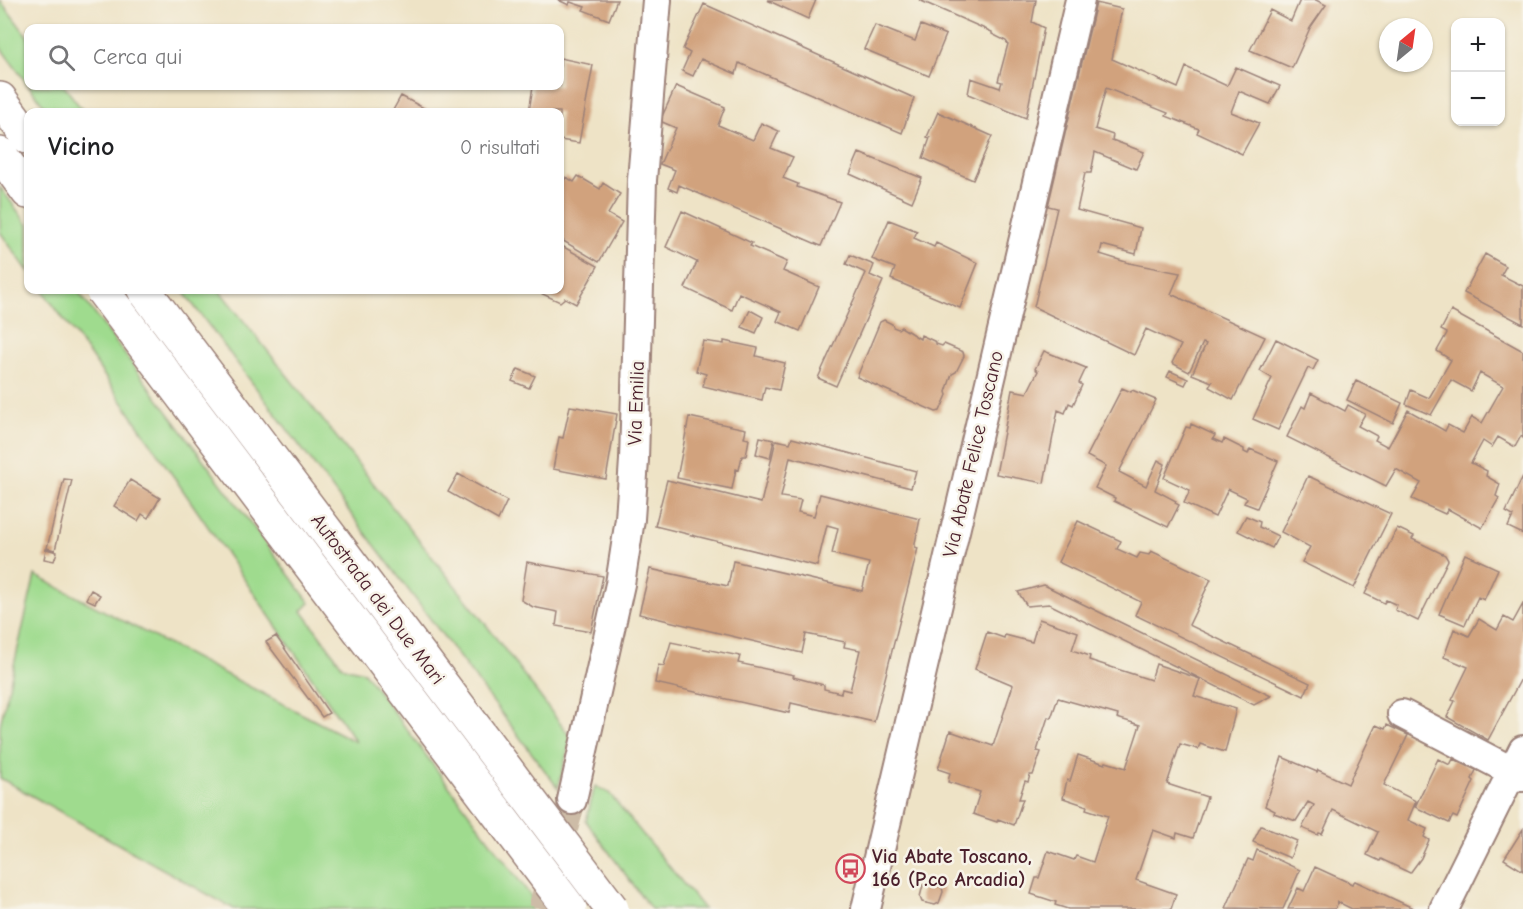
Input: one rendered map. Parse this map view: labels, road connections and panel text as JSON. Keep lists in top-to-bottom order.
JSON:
{
  "streets": {
    "highway": ["Autostrada dei Due Mari"],
    "street": ["Via Emilia", "Via Abate Felice Toscano"]
  },
  "places": {
    "bus stop": ["Via Abate Toscano, 166 (P.co Arcadia)"]
  },
  "north": "top right",
  "page": {
    "map_buttons": ["+", "−"],
    "search": "Cerca qui",
    "heading": ["Vicino", "0 risultati"]
  }
}
